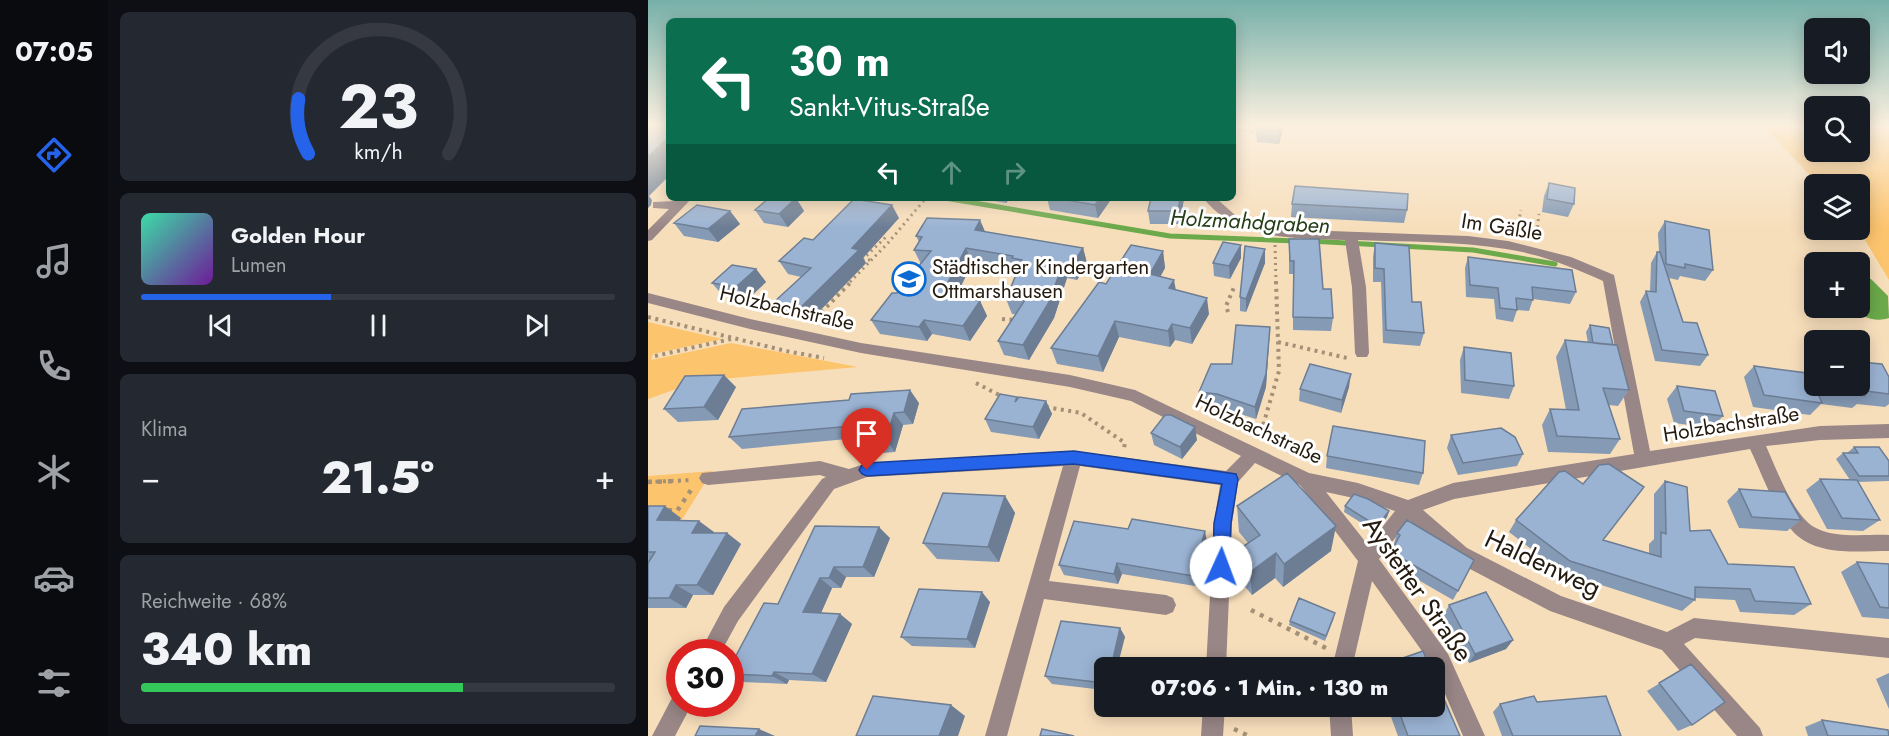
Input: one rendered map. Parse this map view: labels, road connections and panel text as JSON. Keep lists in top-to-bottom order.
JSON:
{
  "streets": {
    "street": [
      "Im Gäßle",
      "Holzbachstraße",
      "Haldenweg",
      "Aystetter Straße"
    ]
  },
  "crossings": [
    ["Im Gäßle", "Holzbachstraße"],
    ["Holzbachstraße", "Haldenweg"],
    ["Holzbachstraße", "Aystetter Straße"]
  ],
  "water": ["Holzmahdgraben"],
  "places": {
    "school or university": ["Städtischer Kindergarten Ottmarshausen"]
  },
  "page": {
    "tabs": "07:05",
    "map_buttons": ["+", "−"],
    "turn": ["30 m", "Sankt-Vitus-Straße"],
    "song": ["Golden Hour", "Lumen"],
    "tile": [
      "Klima",
      ["Reichweite · 68%", "340 km"]
    ],
    "heat": ["−", "21.5°", "+"],
    "limit": "30",
    "trip": "07:06 · 1 Min. · 130 m",
    "gauge": ["23", "km/h"]
  }
}
